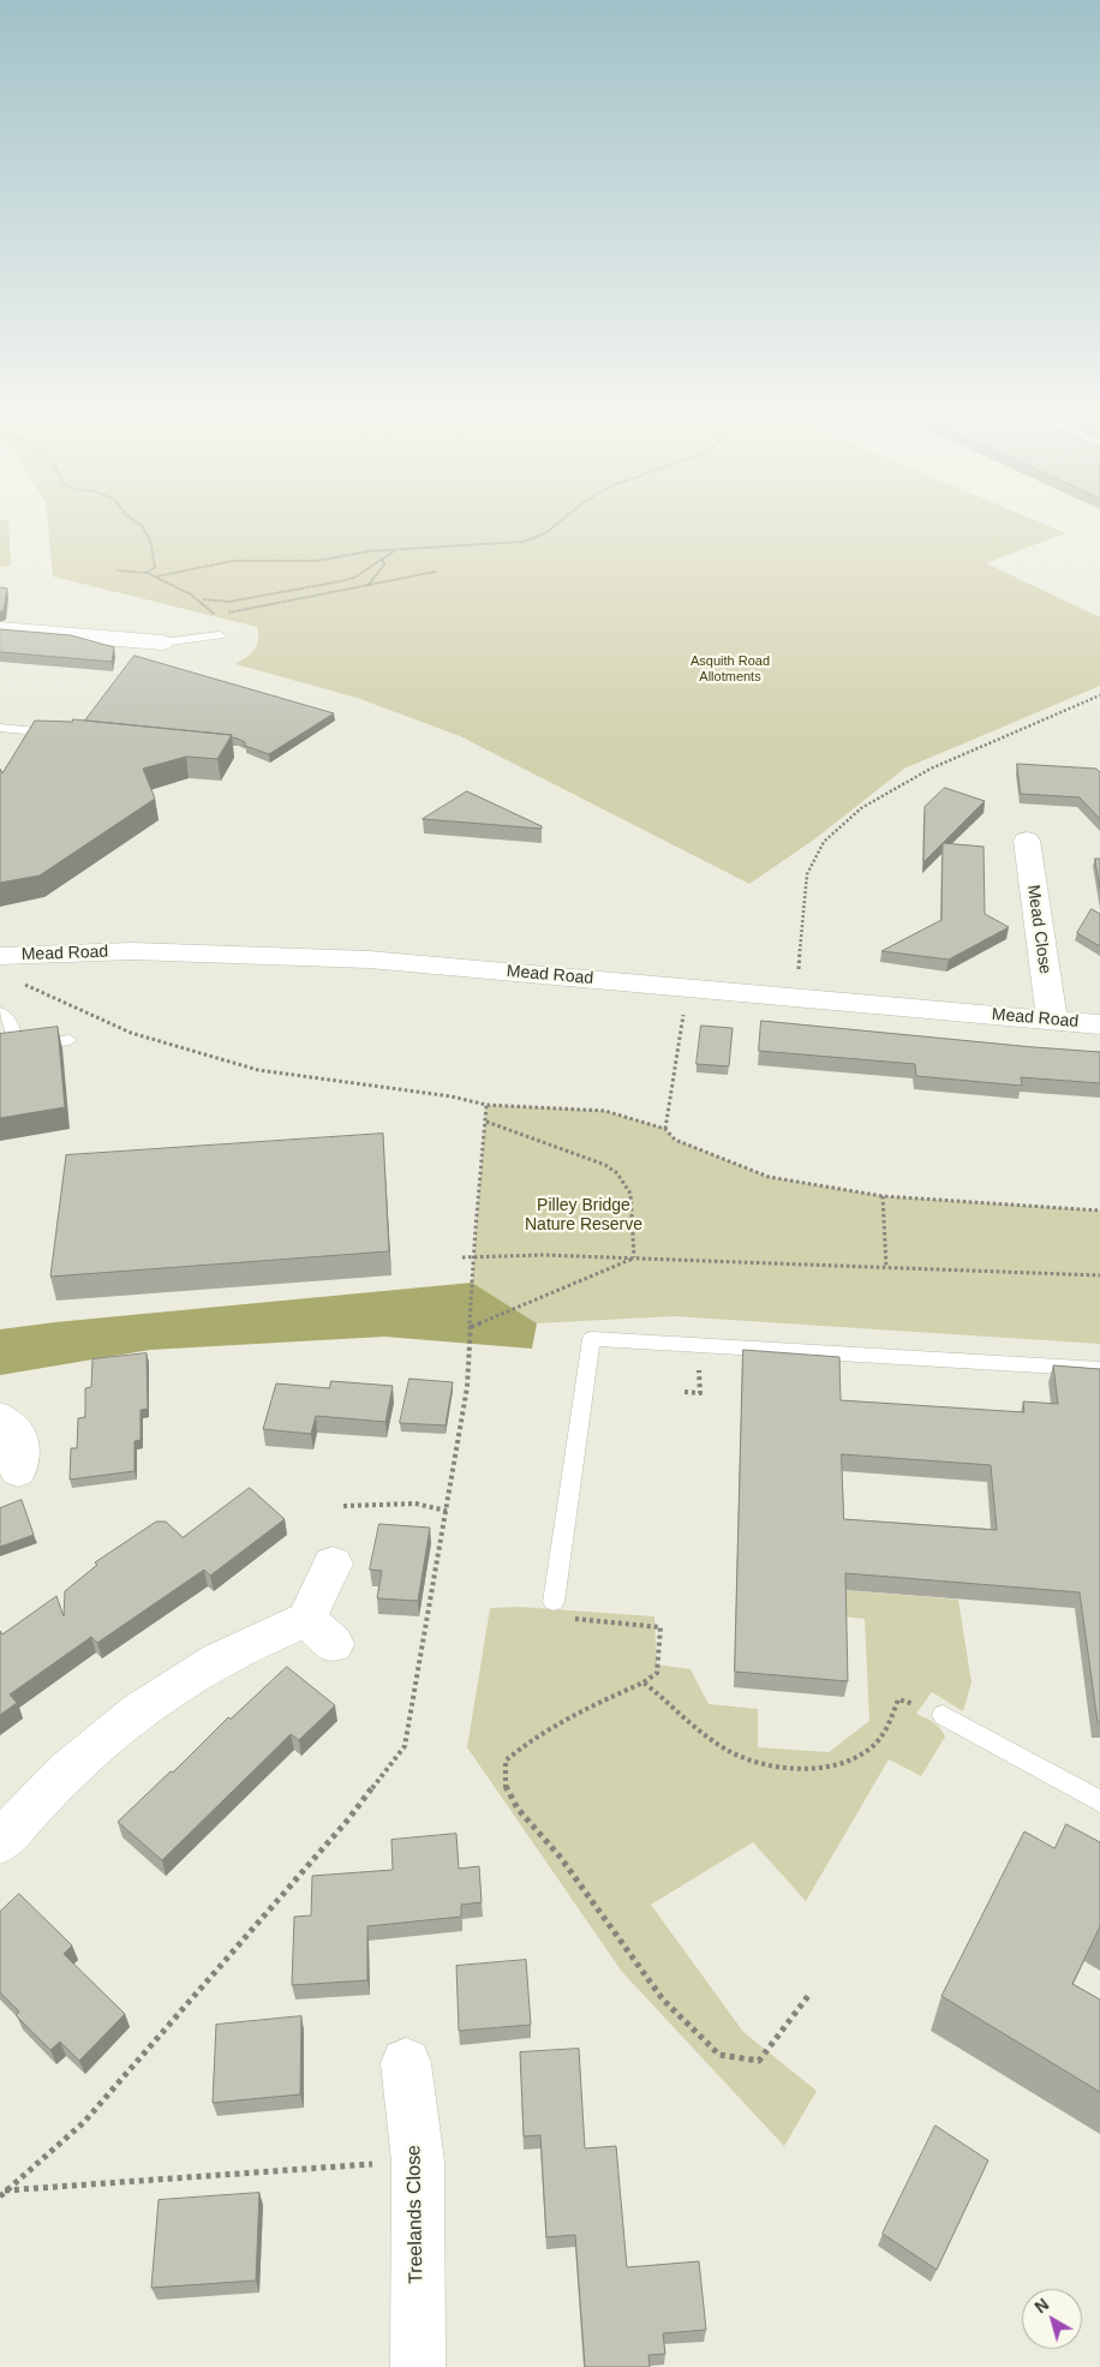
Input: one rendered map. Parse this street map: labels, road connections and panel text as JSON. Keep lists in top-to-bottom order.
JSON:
{
  "streets": {
    "street": ["Mead Close", "Mead Road", "Treelands Close"]
  },
  "crossings": [
    ["Mead Close", "Mead Road"]
  ],
  "parks": ["Asquith Road Allotments", "Pilley Bridge Nature Reserve"],
  "north": "top left"
}
